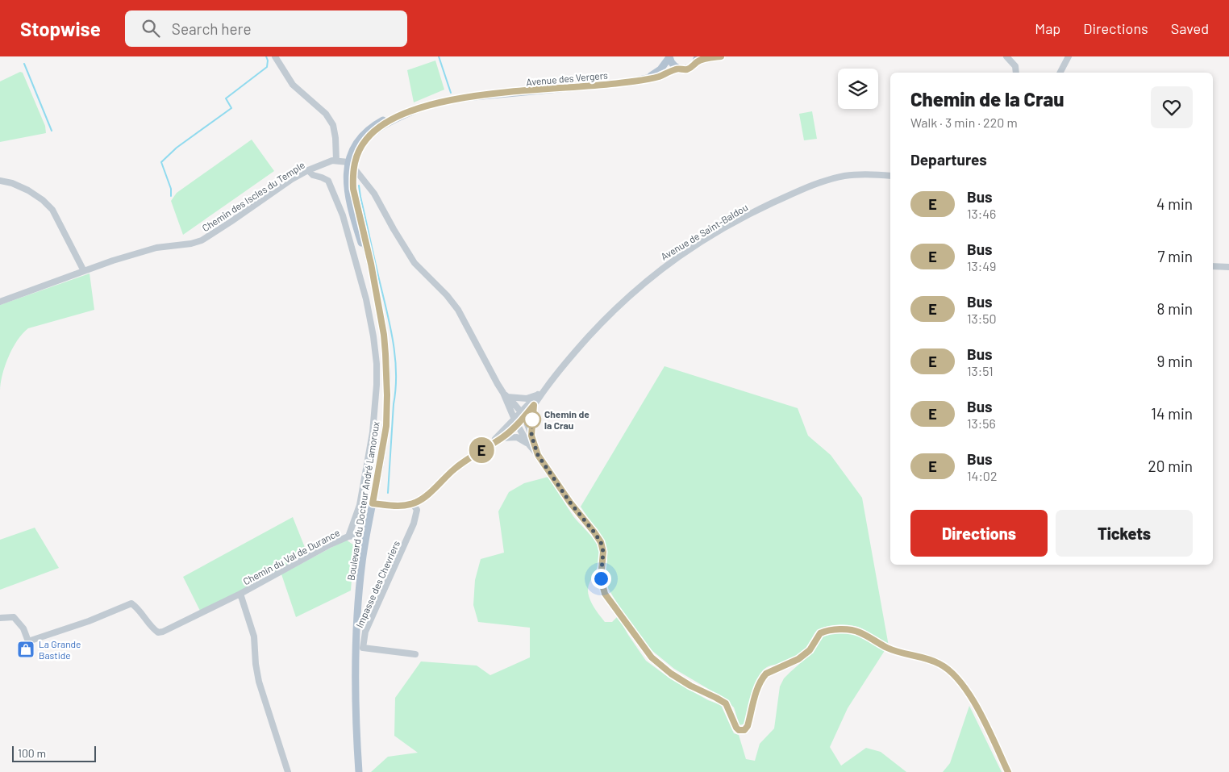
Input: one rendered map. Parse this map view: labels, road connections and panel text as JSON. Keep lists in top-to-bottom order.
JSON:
{
  "streets": {
    "main road": ["Avenue des Vergers", "Boulevard du Docteur André Lamoroux"],
    "street": [
      "Chemin des Iscles du Temple",
      "Avenue de Saint-Baldou",
      "Chemin du Val de Durance",
      "Impasse des Chevriers"
    ]
  },
  "crossings": [
    ["Avenue des Vergers", "Boulevard du Docteur André Lamoroux"],
    ["Chemin des Iscles du Temple", "Boulevard du Docteur André Lamoroux"],
    ["Avenue de Saint-Baldou", "Impasse des Chevriers"],
    ["Boulevard du Docteur André Lamoroux", "Chemin du Val de Durance"]
  ],
  "places": {
    "other": ["Chemin de la Crau"],
    "shop": ["La Grande Bastide"]
  },
  "lines": ["bus line E"],
  "scale_bar": "100 m",
  "page": {
    "header": "Stopwise",
    "search": "Search here",
    "nav": ["Map", "Directions", "Saved"],
    "on_map": "E",
    "heading": [
      ["Chemin de la Crau", "Walk · 3 min · 220 m"],
      "Departures"
    ],
    "list": [
      {
        "mark": "E",
        "name": "Bus",
        "note": "13:46",
        "value": "4 min"
      },
      {
        "mark": "E",
        "name": "Bus",
        "note": "13:49",
        "value": "7 min"
      },
      {
        "mark": "E",
        "name": "Bus",
        "note": "13:50",
        "value": "8 min"
      },
      {
        "mark": "E",
        "name": "Bus",
        "note": "13:51",
        "value": "9 min"
      },
      {
        "mark": "E",
        "name": "Bus",
        "note": "13:56",
        "value": "14 min"
      },
      {
        "mark": "E",
        "name": "Bus",
        "note": "14:02",
        "value": "20 min"
      }
    ],
    "buttons": ["Directions", "Tickets"],
    "scale": "100 m"
  }
}
